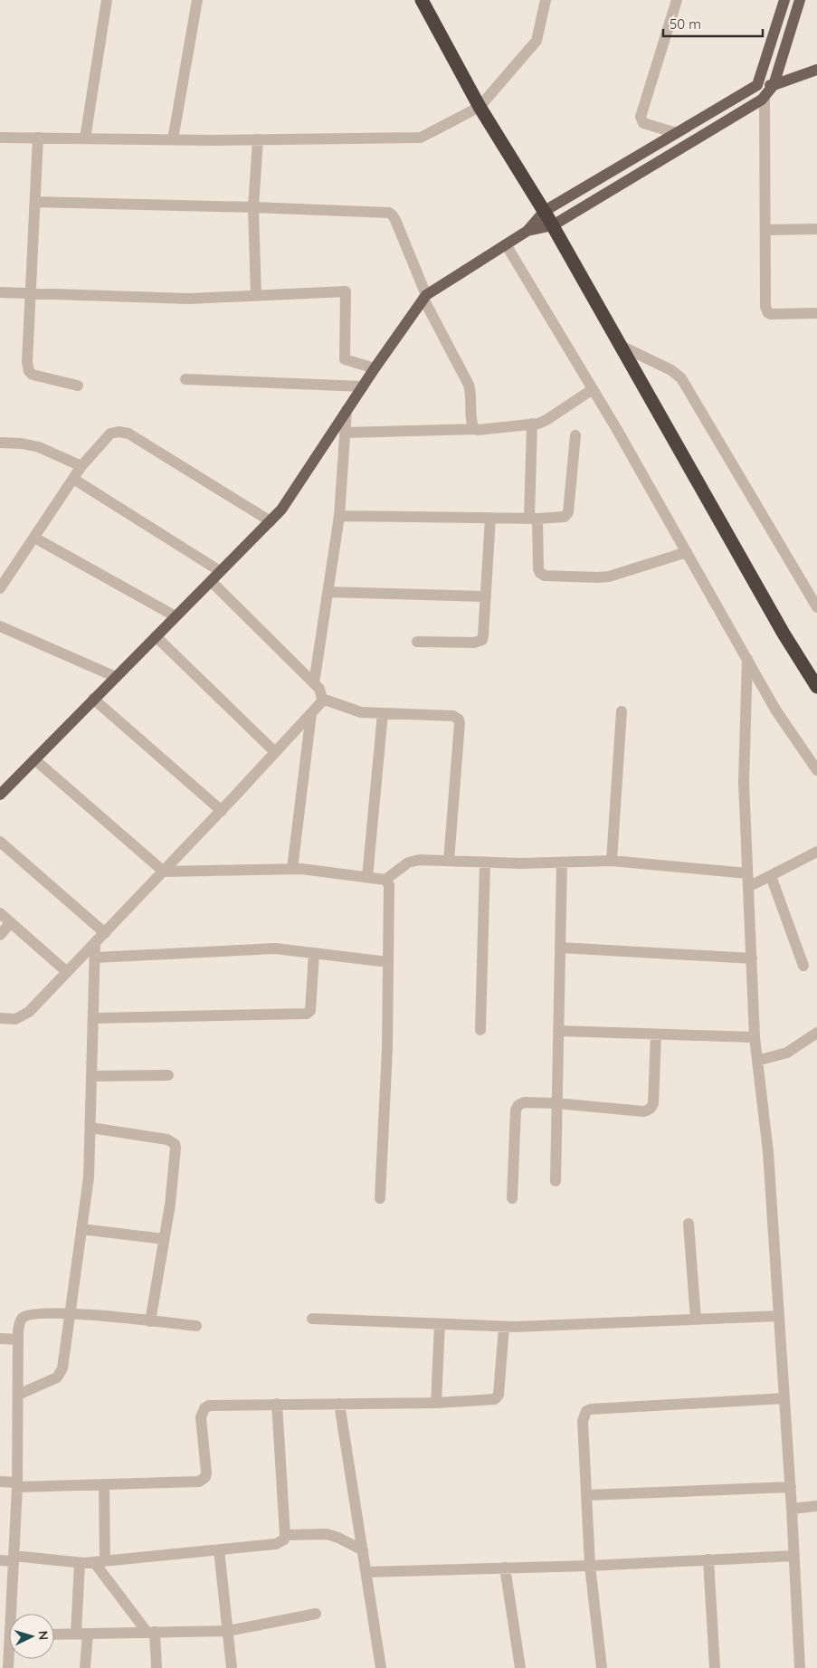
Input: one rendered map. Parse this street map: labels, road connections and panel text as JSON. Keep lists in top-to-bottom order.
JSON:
{
  "scale_bar": "50 m",
  "north": "right"
}
